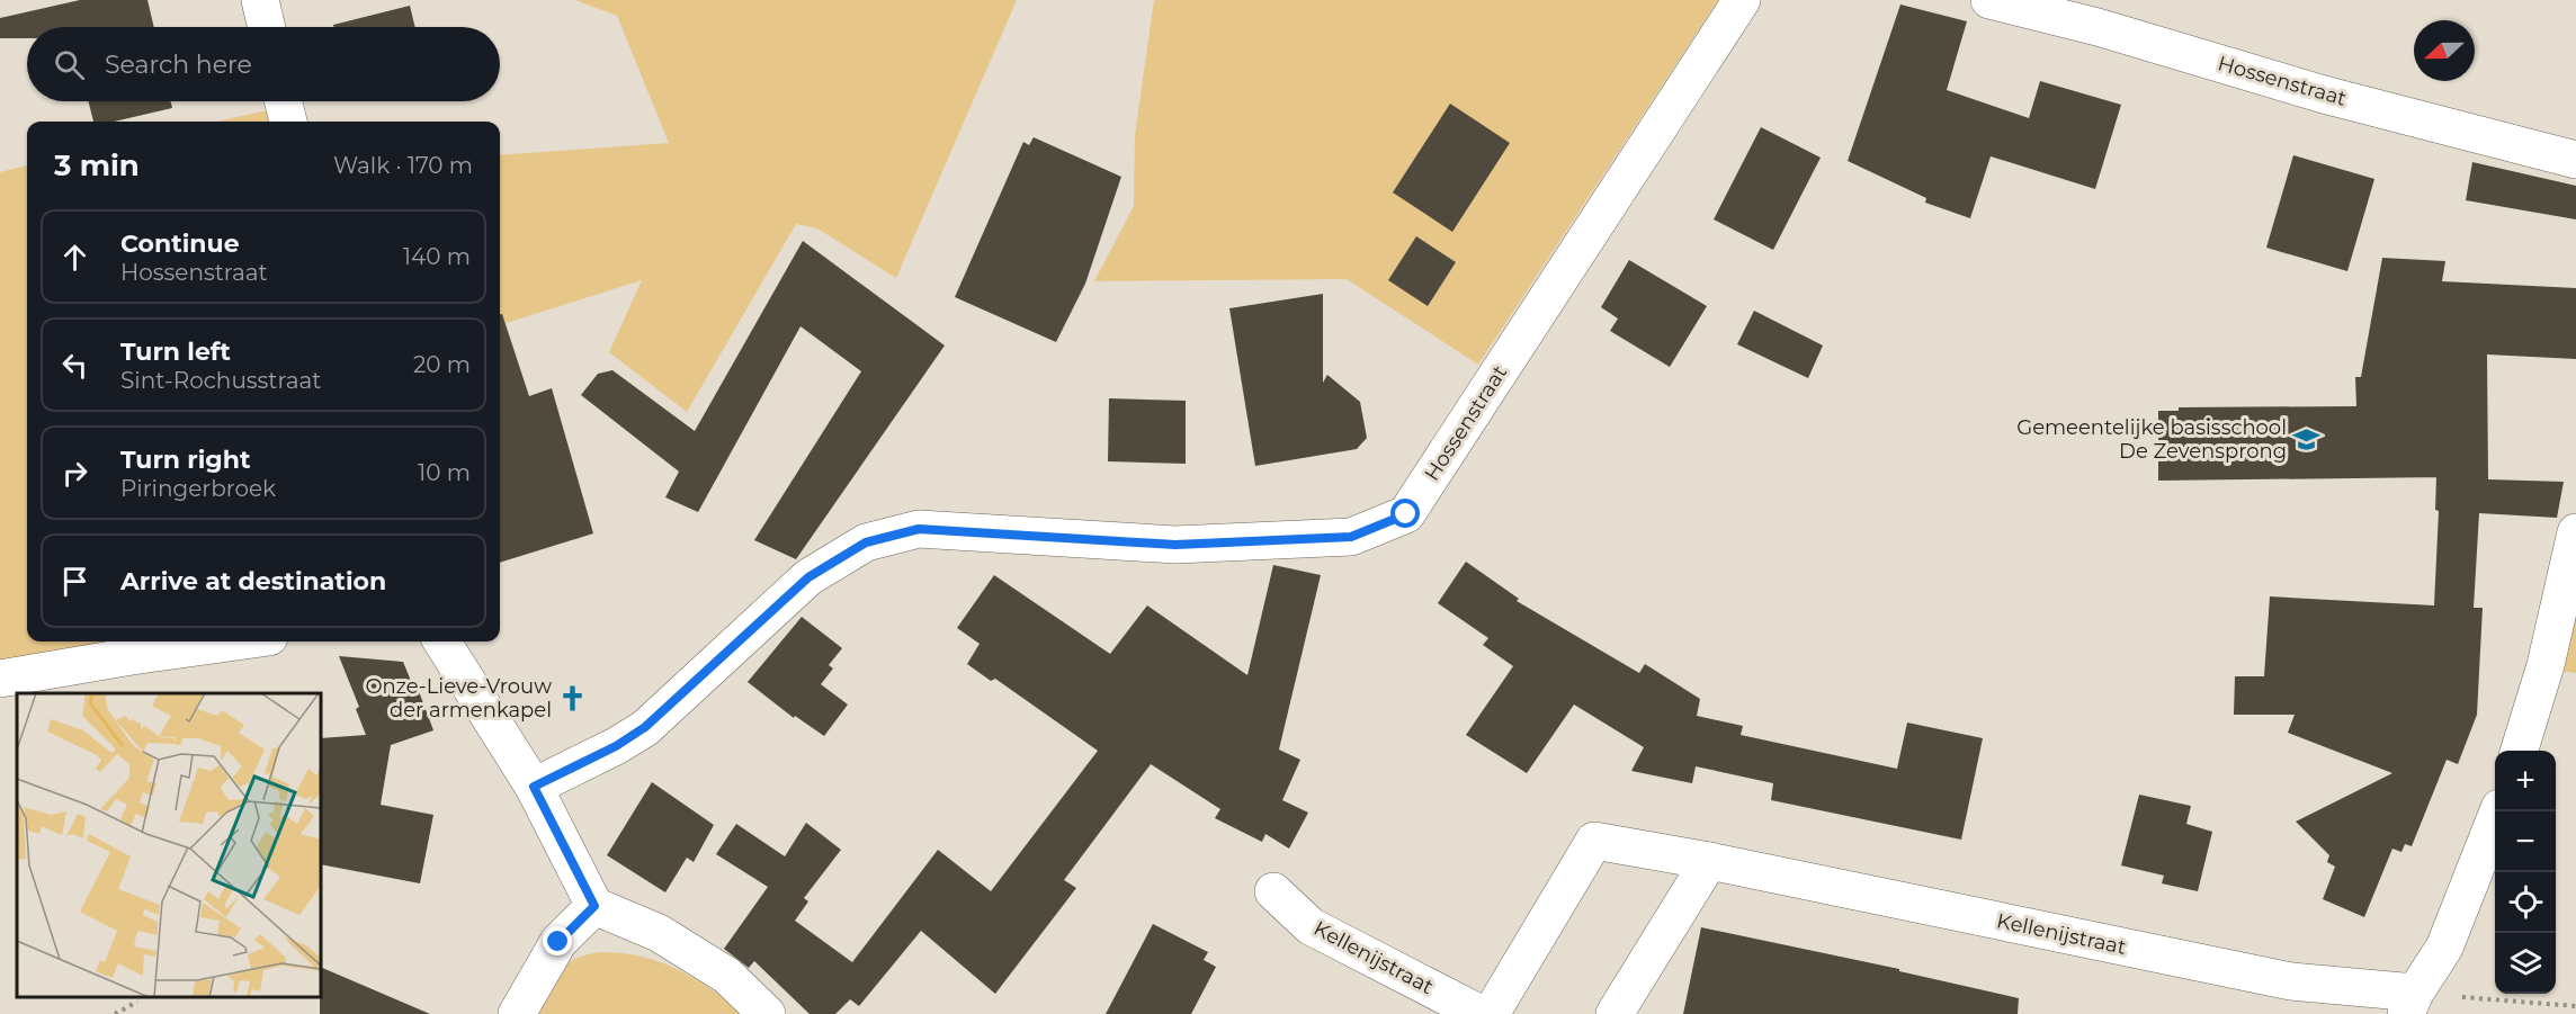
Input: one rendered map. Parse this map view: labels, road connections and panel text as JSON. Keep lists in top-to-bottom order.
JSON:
{
  "streets": {
    "street": ["Hossenstraat", "Kellenijstraat"]
  },
  "places": {
    "school or university": ["Gemeentelijke basisschool De Zevensprong"],
    "church": ["Onze-Lieve-Vrouw der armenkapel"]
  },
  "north": "left",
  "page": {
    "search": "Search here",
    "heading": ["3 min", "Walk · 170 m"],
    "list": [
      ["Continue", "Hossenstraat", "140 m"],
      ["Turn left", "Sint-Rochusstraat", "20 m"],
      ["Turn right", "Piringerbroek", "10 m"],
      "Arrive at destination"
    ],
    "map_buttons": ["+", "−"]
  }
}
